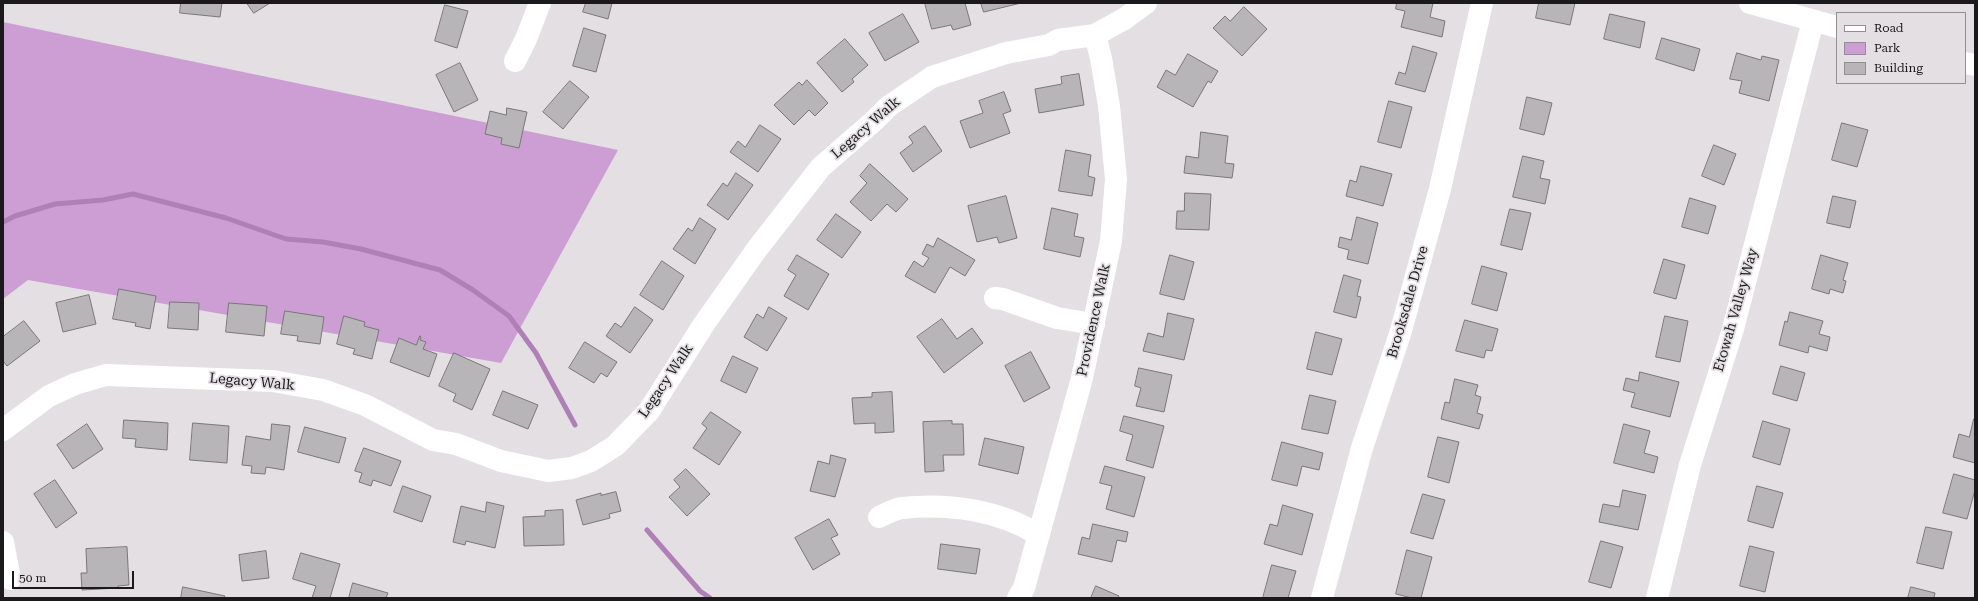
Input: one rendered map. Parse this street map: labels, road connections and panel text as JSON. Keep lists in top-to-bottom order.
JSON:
{
  "streets": {
    "street": [
      "Legacy Walk",
      "Brooksdale Drive",
      "Etowah Valley Way",
      "Providence Walk"
    ]
  },
  "crossings": [
    ["Legacy Walk", "Providence Walk"]
  ],
  "legend": ["Road", "Park", "Building"],
  "scale_bar": "50 m"
}
